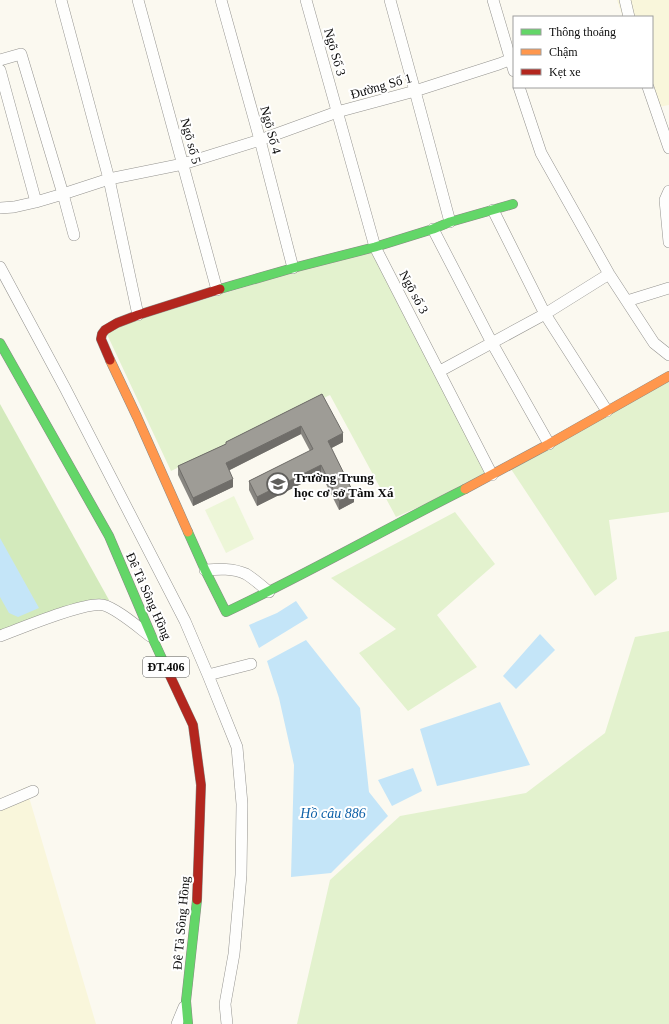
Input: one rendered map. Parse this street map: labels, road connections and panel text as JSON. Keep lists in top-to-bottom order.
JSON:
{
  "streets": {
    "street": [
      "Ngõ Số 3",
      "Đường Số 1",
      "Ngõ Số 4",
      "Ngõ số 5",
      "Ngõ số 3",
      "Đê Tả Sông Hồng",
      "ĐT.406"
    ]
  },
  "crossings": [
    ["Ngõ Số 3", "Đường Số 1"],
    ["Ngõ Số 3", "Ngõ số 3"],
    ["Đường Số 1", "Ngõ Số 4"],
    ["Đường Số 1", "Ngõ số 5"],
    ["Đường Số 1", "Ngõ số 3"]
  ],
  "water": ["Hồ câu 886"],
  "places": {
    "school or university": ["Trường Trung học cơ sở Tàm Xá"]
  },
  "legend": ["Thông thoáng", "Chậm", "Kẹt xe"]
}
